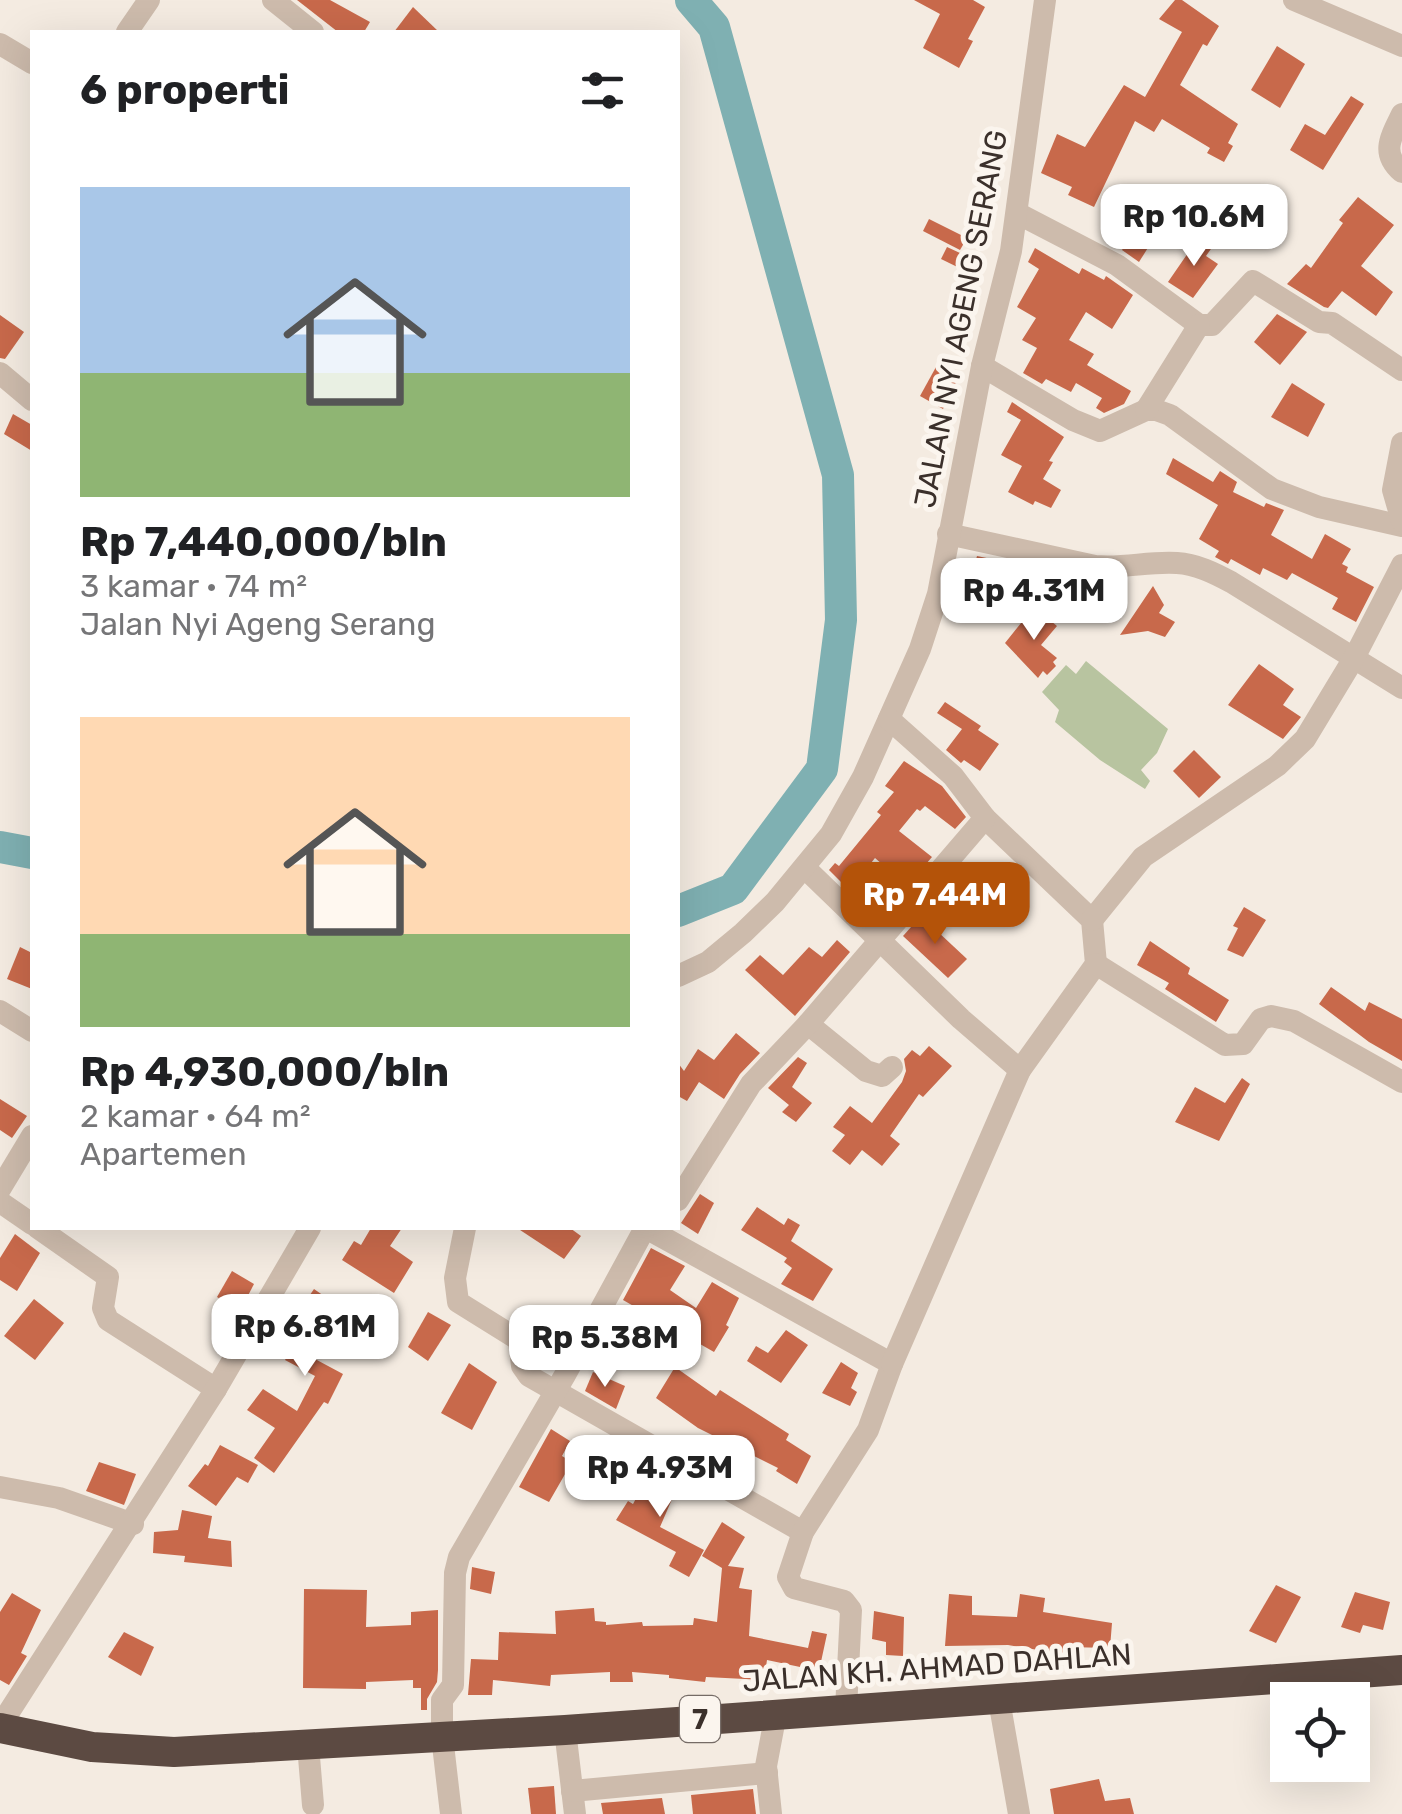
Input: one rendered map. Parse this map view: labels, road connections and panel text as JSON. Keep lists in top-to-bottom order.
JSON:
{
  "streets": {
    "highway": ["JALAN KH. AHMAD DAHLAN", "7"],
    "street": ["JALAN NYI AGENG SERANG"]
  },
  "page": {
    "heading": "6 properti",
    "list": [
      {
        "name": "Rp 7,440,000/bln",
        "note": "3 kamar · 74 m² · Jalan Nyi Ageng Serang"
      },
      {
        "name": "Rp 4,930,000/bln",
        "note": "2 kamar · 64 m² · Apartemen"
      }
    ],
    "price": [
      "Rp 10.6M",
      "Rp 4.31M",
      "Rp 7.44M",
      "Rp 6.81M",
      "Rp 5.38M",
      "Rp 4.93M"
    ]
  }
}
